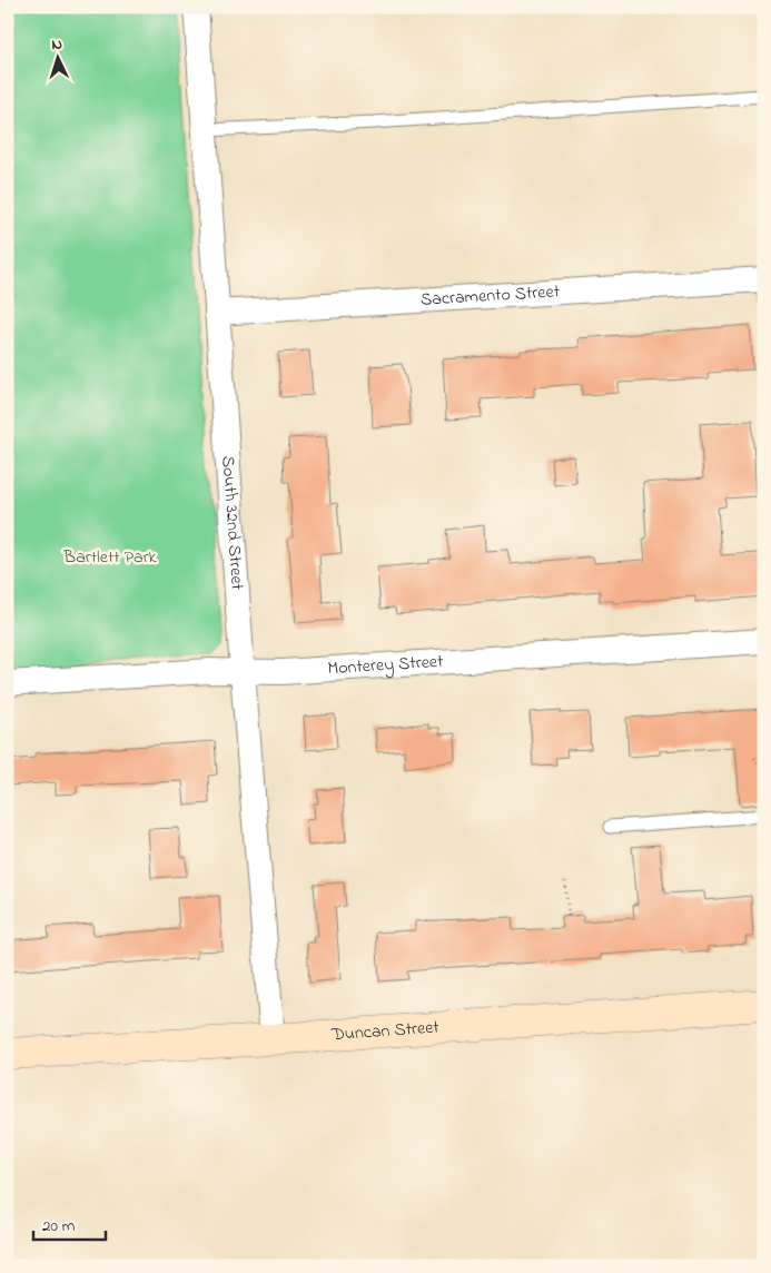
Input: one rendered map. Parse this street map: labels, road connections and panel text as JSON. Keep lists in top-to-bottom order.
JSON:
{
  "streets": {
    "street": [
      "Sacramento Street",
      "South 32nd Street",
      "Monterey Street",
      "Duncan Street"
    ]
  },
  "crossings": [
    ["Sacramento Street", "South 32nd Street"],
    ["South 32nd Street", "Monterey Street"],
    ["South 32nd Street", "Duncan Street"]
  ],
  "parks": ["Bartlett Park"],
  "scale_bar": "20 m",
  "north": "top"
}
